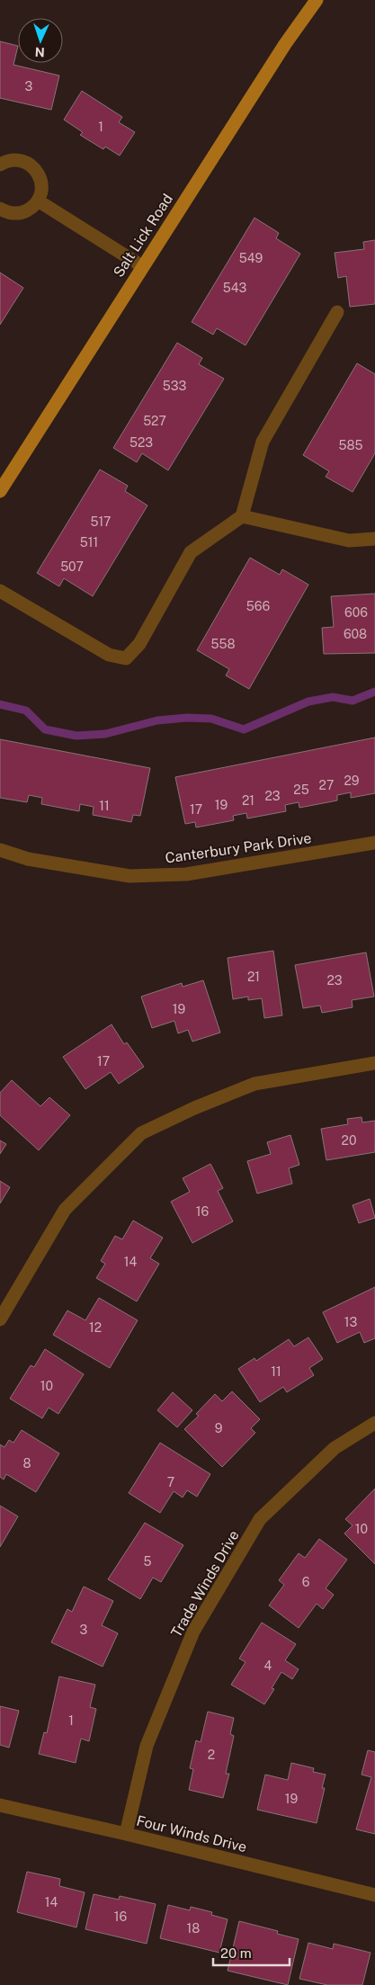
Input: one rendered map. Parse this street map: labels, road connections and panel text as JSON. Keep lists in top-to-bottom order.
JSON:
{
  "streets": {
    "main road": ["Salt Lick Road"],
    "street": ["Canterbury Park Drive", "Trade Winds Drive", "Four Winds Drive"]
  },
  "crossings": [
    ["Trade Winds Drive", "Four Winds Drive"]
  ],
  "house_numbers": [
    "3",
    "1",
    "549",
    "543",
    "533",
    "527",
    "523",
    "585",
    "517",
    "511",
    "507",
    "566",
    "606",
    "608",
    "558",
    "29",
    "27",
    "25",
    "23",
    "21",
    "19",
    "11",
    "17",
    "21",
    "23",
    "19",
    "17",
    "20",
    "16",
    "14",
    "13",
    "12",
    "11",
    "10",
    "9",
    "8",
    "7",
    "10",
    "5",
    "6",
    "3",
    "4",
    "1",
    "2",
    "19",
    "14",
    "16",
    "18"
  ],
  "scale_bar": "20 m",
  "north": "bottom"
}
